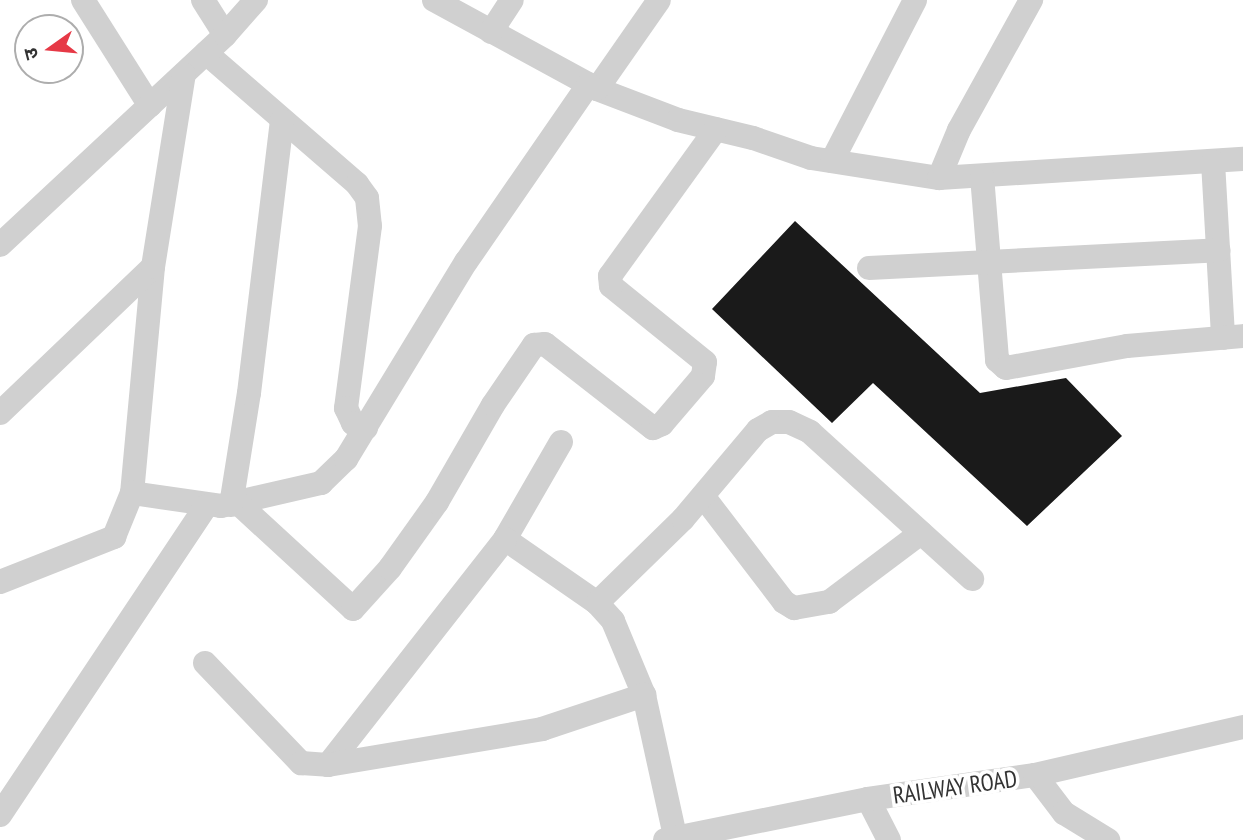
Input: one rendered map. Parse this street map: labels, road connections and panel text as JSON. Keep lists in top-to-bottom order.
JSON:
{
  "streets": {
    "street": ["RAILWAY ROAD"]
  },
  "north": "left"
}
